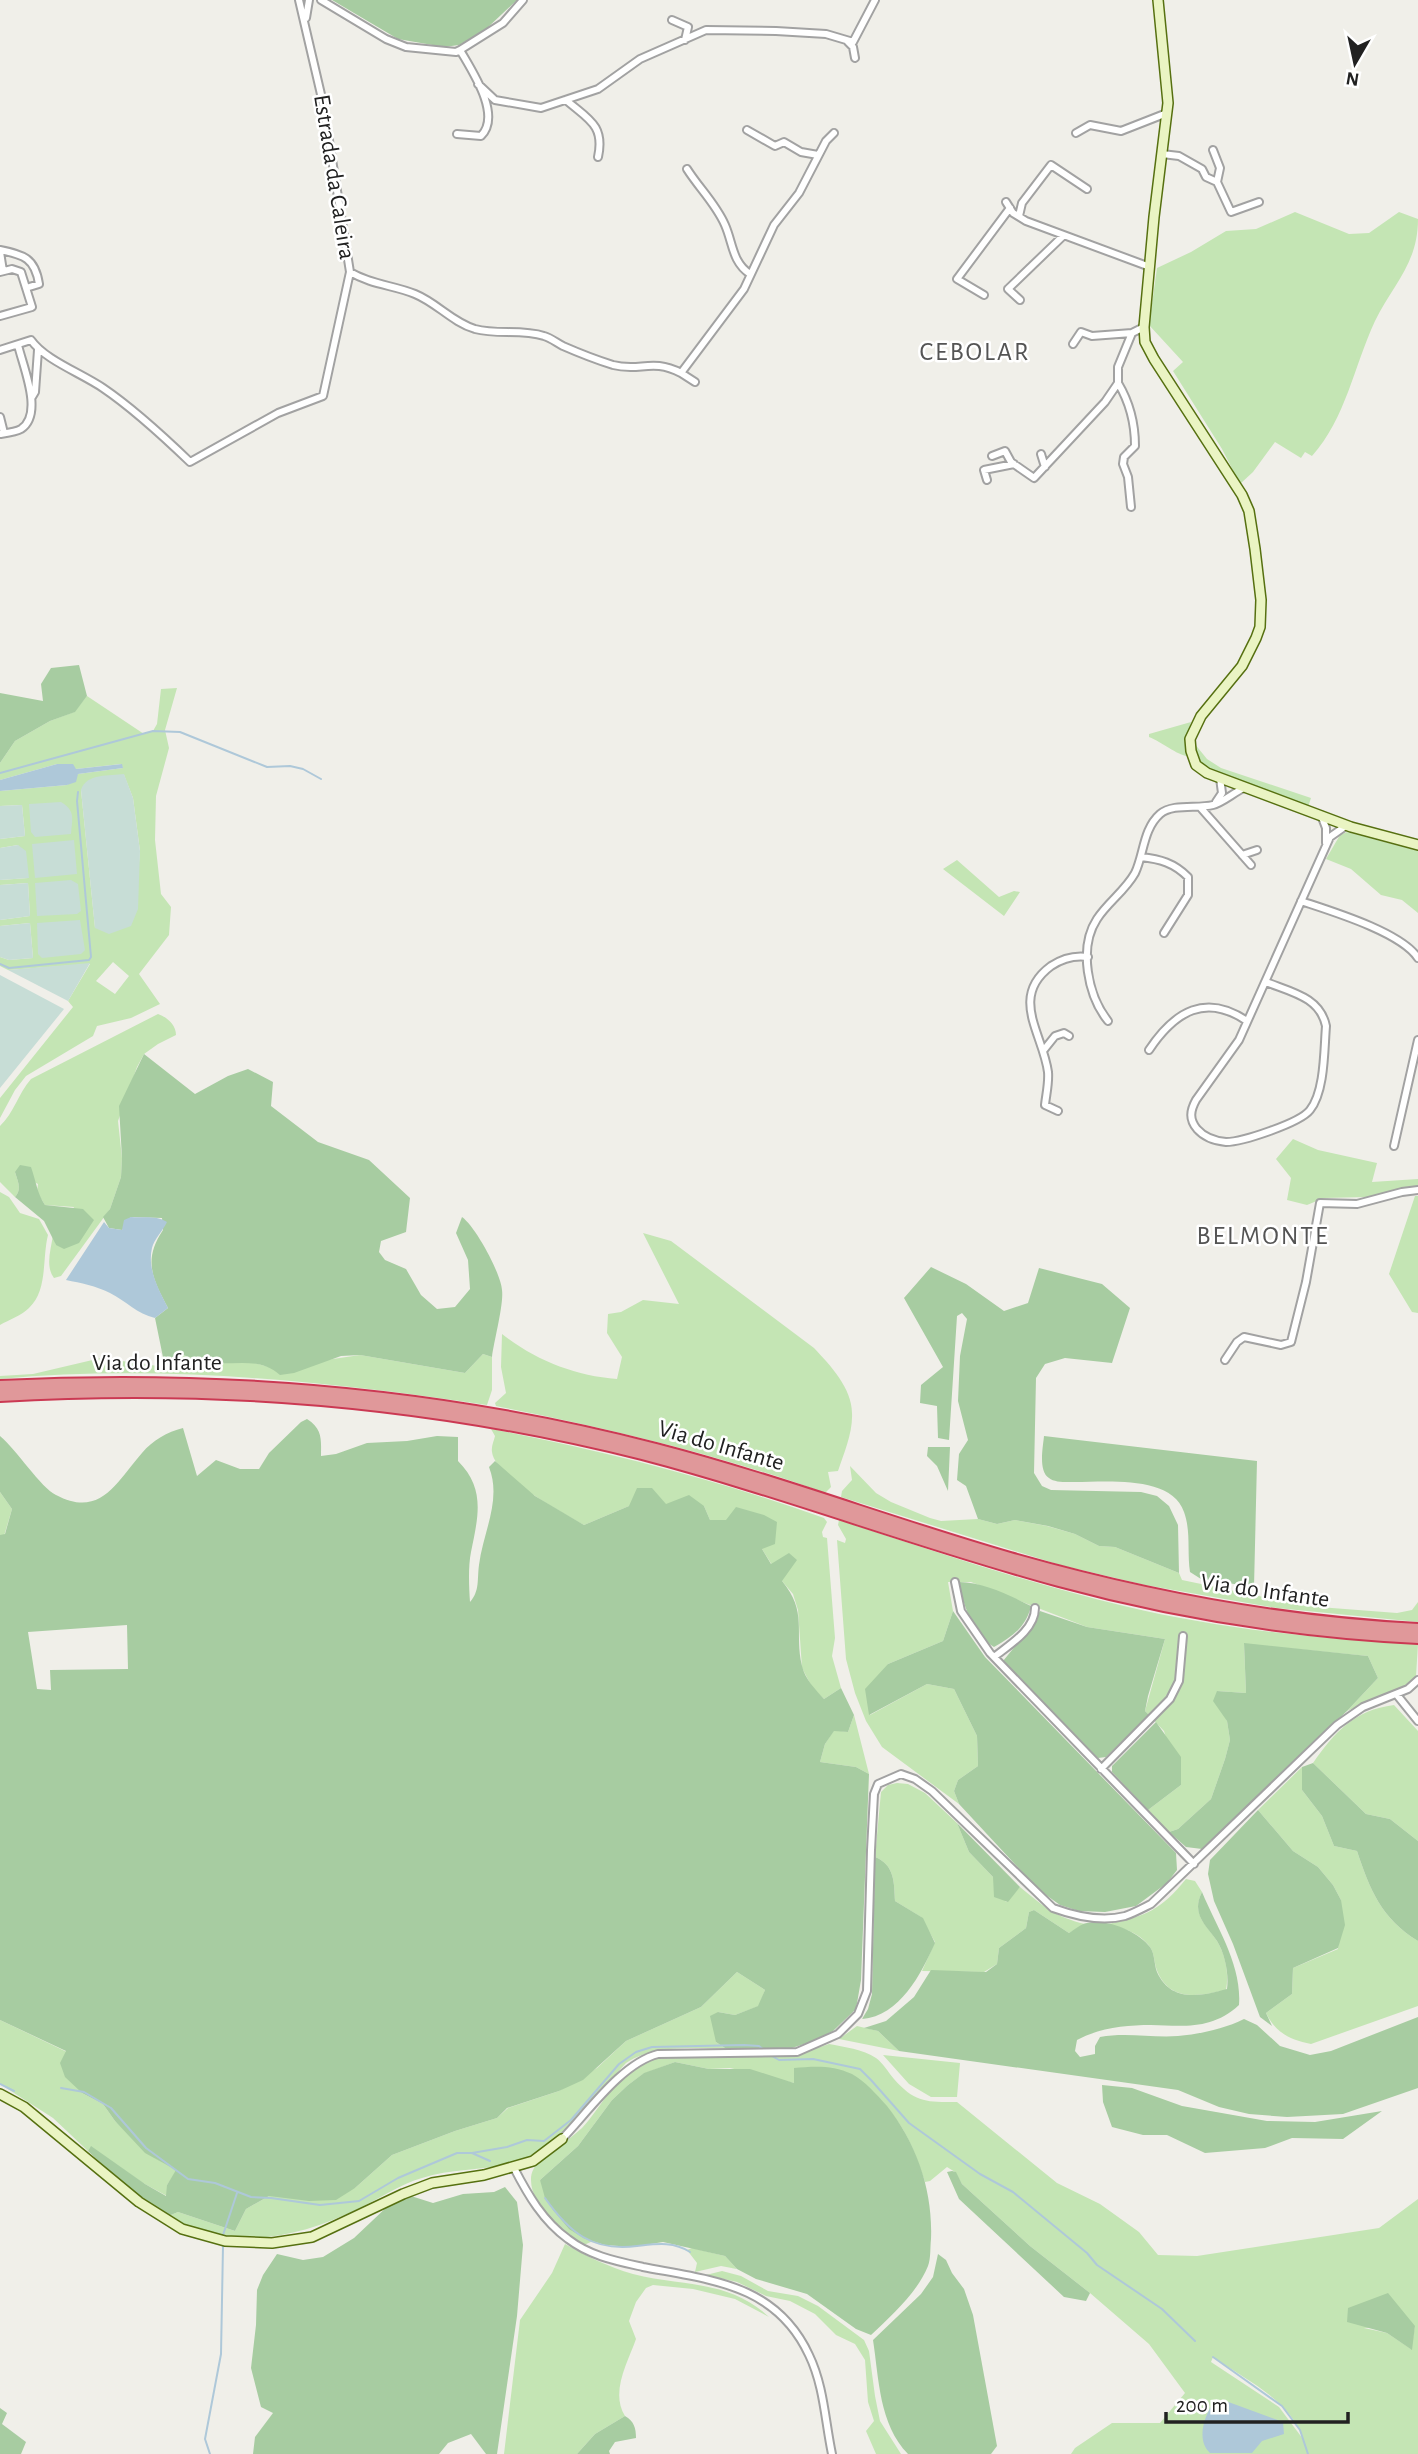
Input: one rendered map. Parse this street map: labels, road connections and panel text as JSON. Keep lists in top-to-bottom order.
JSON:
{
  "streets": {
    "highway": ["Via do Infante"],
    "street": ["Estrada da Caleira"]
  },
  "districts": ["CEBOLAR", "BELMONTE"],
  "scale_bar": "200 m",
  "north": "bottom"
}
